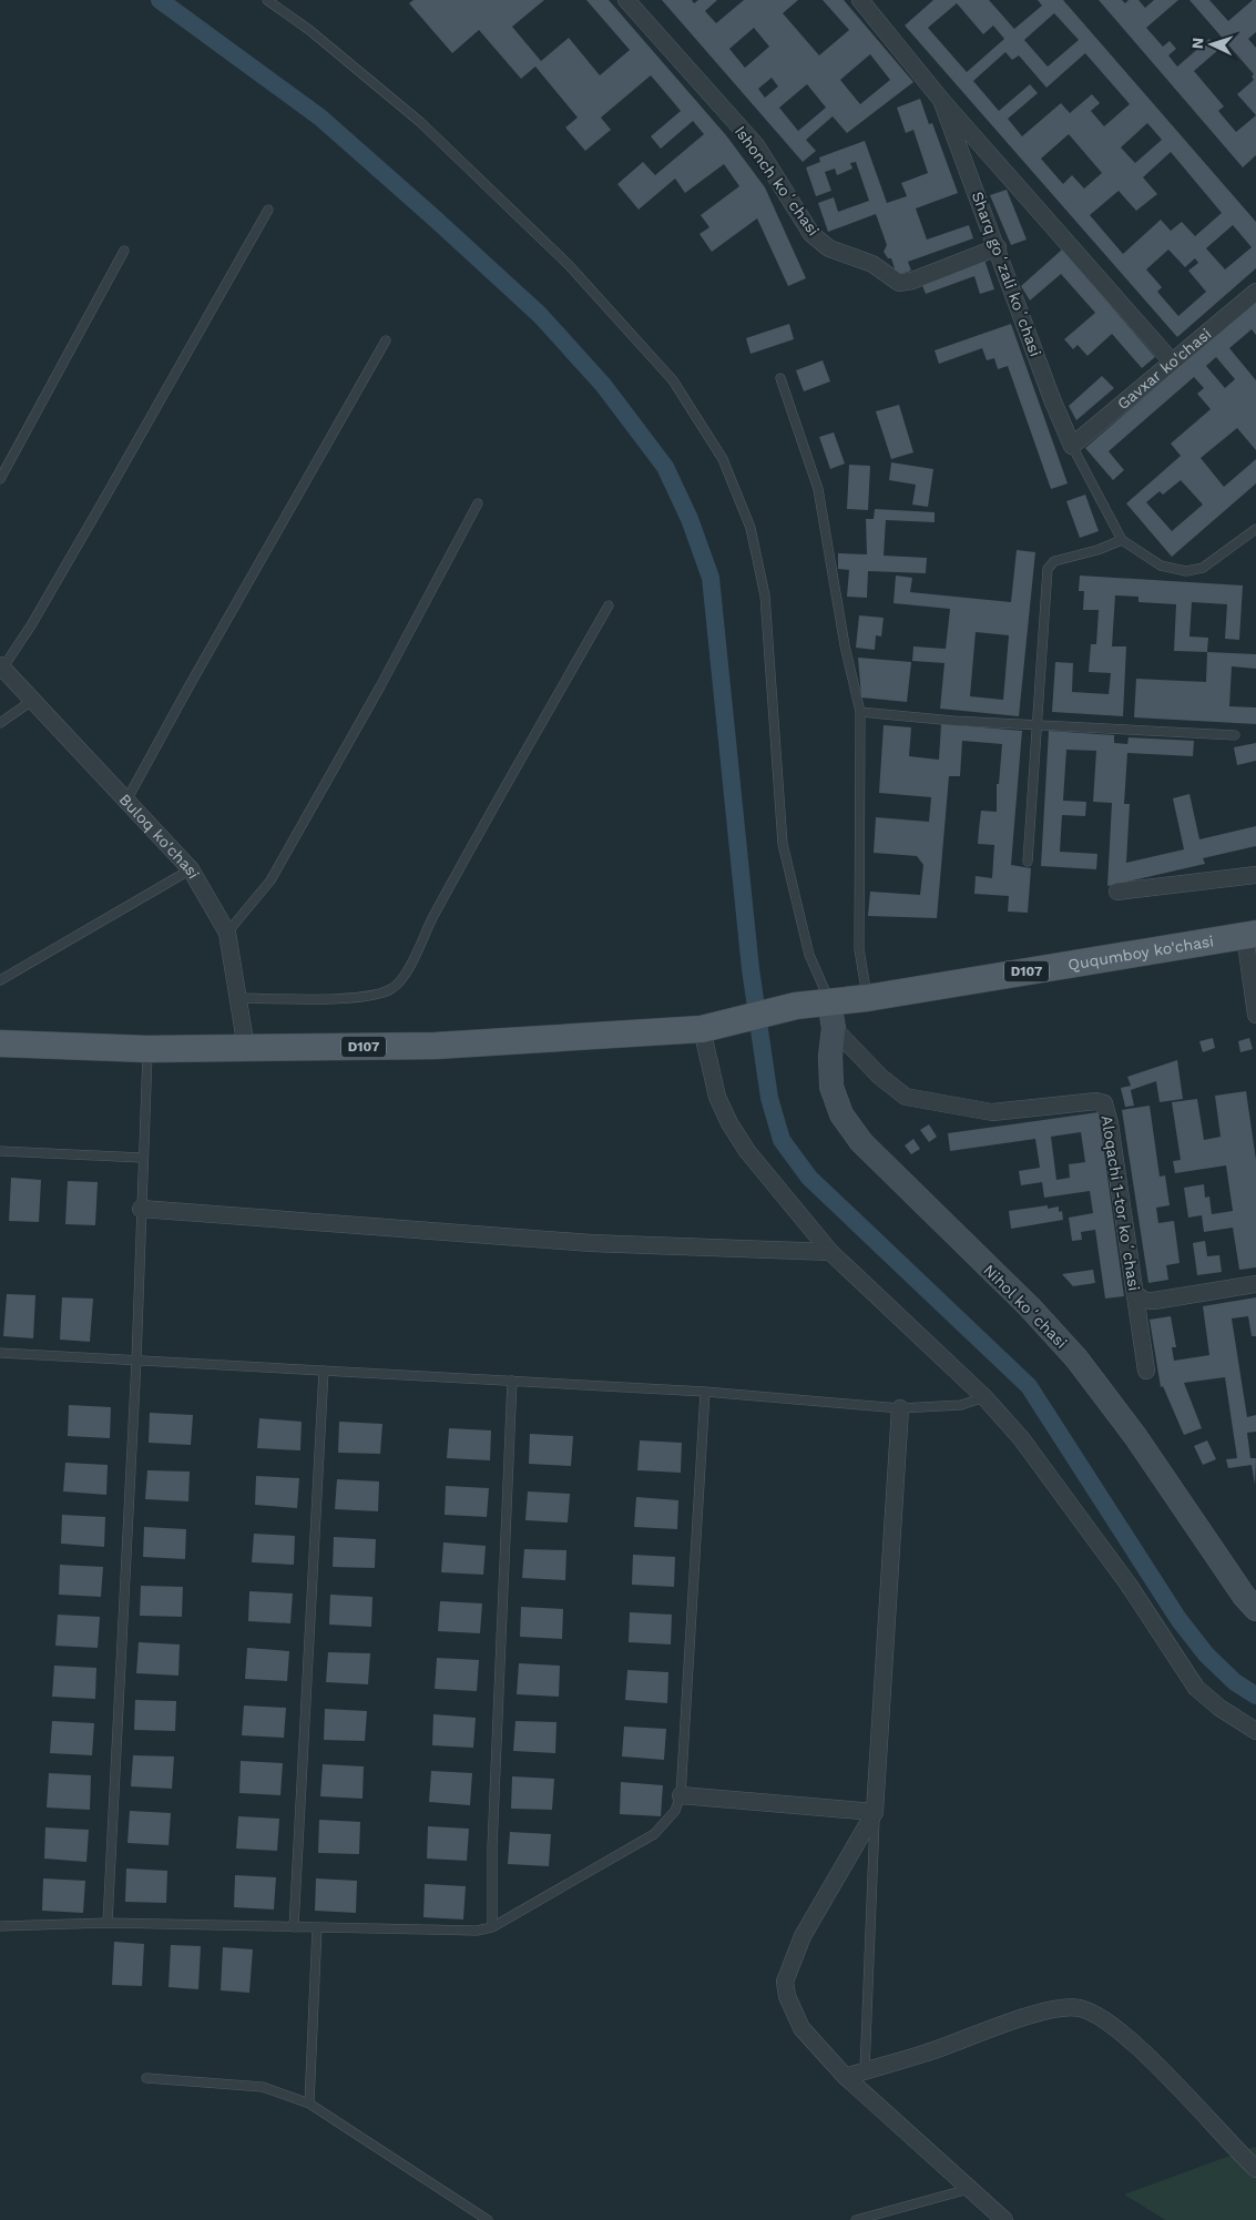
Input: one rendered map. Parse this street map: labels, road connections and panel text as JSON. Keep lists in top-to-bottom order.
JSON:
{
  "streets": {
    "main road": ["Ququmboy ko'chasi", "D107", "Nihol koʻchasi"],
    "street": [
      "Ishonch koʻchasi",
      "Sharq goʻzali koʻchasi",
      "Gavxar ko'chasi",
      "Buloq ko'chasi",
      "Aloqachi 1-tor koʻchasi"
    ]
  },
  "crossings": [
    ["Ishonch koʻchasi", "Sharq goʻzali koʻchasi"],
    ["Sharq goʻzali koʻchasi", "Gavxar ko'chasi"],
    ["Buloq ko'chasi", "D107"],
    ["Ququmboy ko'chasi", "D107"],
    ["Ququmboy ko'chasi", "Nihol koʻchasi"],
    ["Aloqachi 1-tor koʻchasi", "Nihol koʻchasi"]
  ],
  "north": "left"
}
